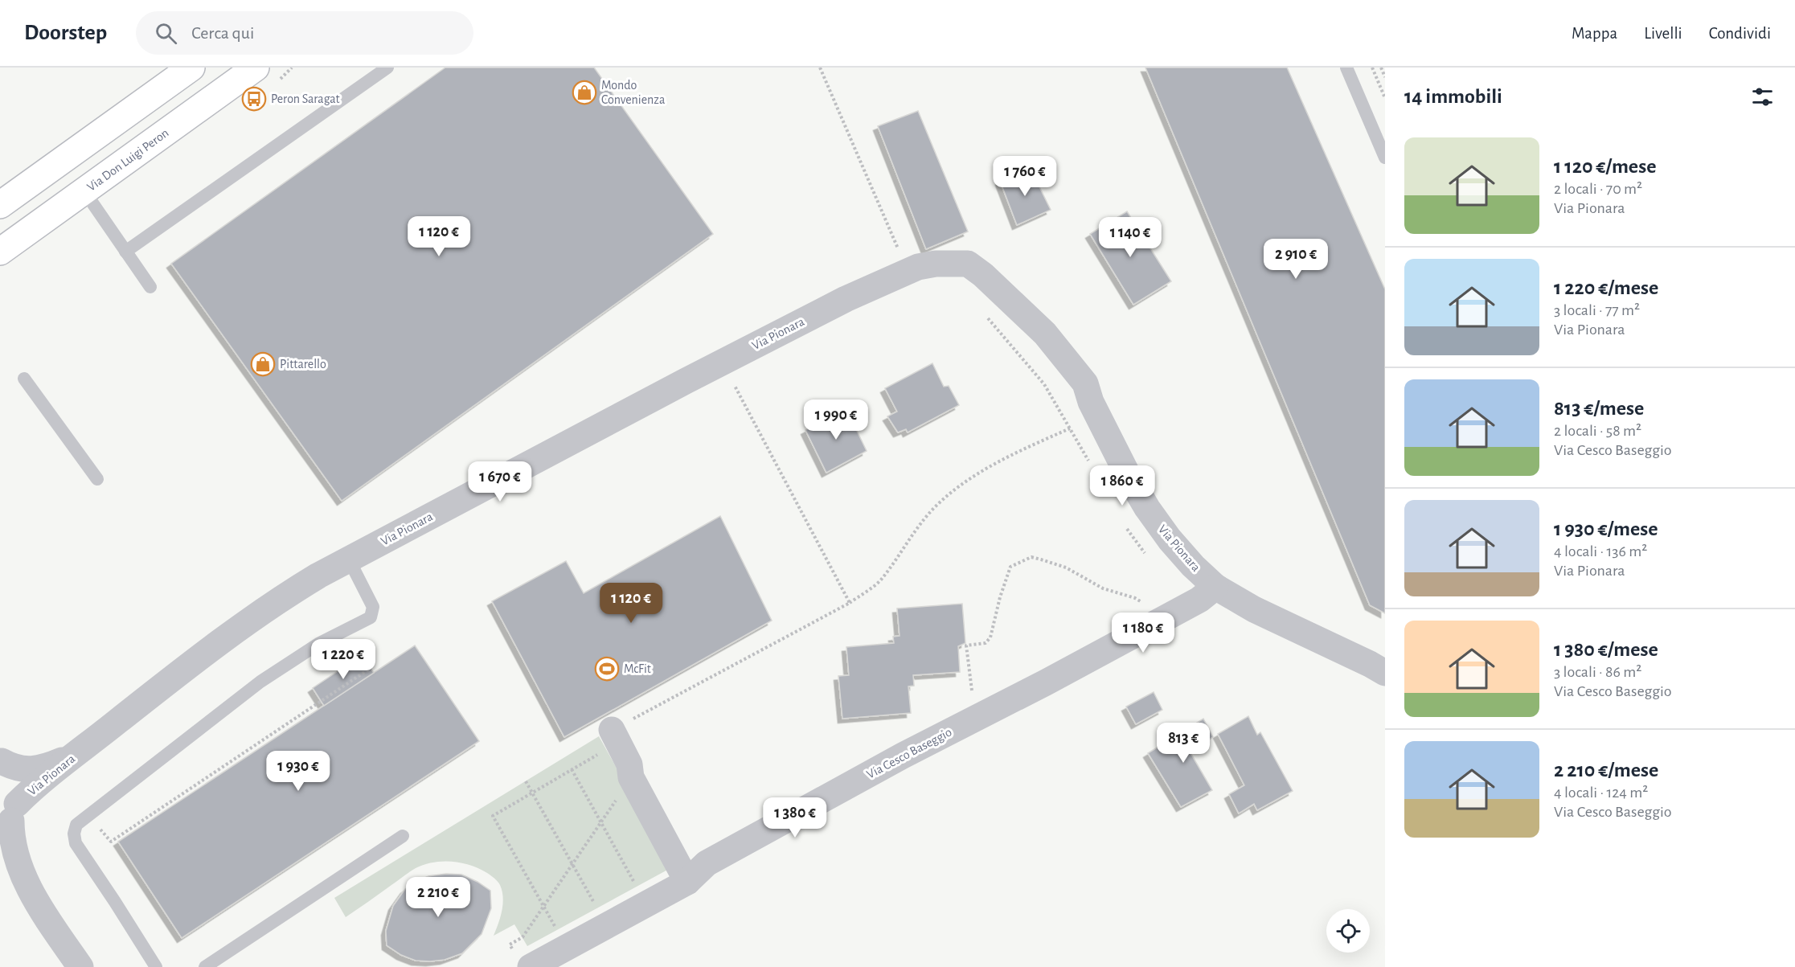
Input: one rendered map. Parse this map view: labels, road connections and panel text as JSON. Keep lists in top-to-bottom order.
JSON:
{
  "streets": {
    "street": ["Via Don Luigi Peron", "Via Pionara", "Via Cesco Baseggio"]
  },
  "crossings": [
    ["Via Pionara", "Via Cesco Baseggio"]
  ],
  "places": {
    "shop": ["Mondo Convenienza", "Pittarello"],
    "bus stop": ["Peron Saragat"],
    "sports": ["McFit"]
  },
  "page": {
    "header": "Doorstep",
    "search": "Cerca qui",
    "nav": ["Mappa", "Livelli", "Condividi"],
    "heading": "14 immobili",
    "list": [
      {
        "name": "1 120 €/mese",
        "note": "2 locali · 70 m² · Via Pionara"
      },
      {
        "name": "1 220 €/mese",
        "note": "3 locali · 77 m² · Via Pionara"
      },
      {
        "name": "813 €/mese",
        "note": "2 locali · 58 m² · Via Cesco Baseggio"
      },
      {
        "name": "1 930 €/mese",
        "note": "4 locali · 136 m² · Via Pionara"
      },
      {
        "name": "1 380 €/mese",
        "note": "3 locali · 86 m² · Via Cesco Baseggio"
      },
      {
        "name": "2 210 €/mese",
        "note": "4 locali · 124 m² · Via Cesco Baseggio"
      }
    ],
    "price": [
      "1 760 €",
      "1 120 €",
      "1 140 €",
      "2 910 €",
      "1 990 €",
      "1 670 €",
      "1 860 €",
      "1 120 €",
      "1 180 €",
      "1 220 €",
      "813 €",
      "1 930 €",
      "1 380 €",
      "2 210 €"
    ]
  }
}
